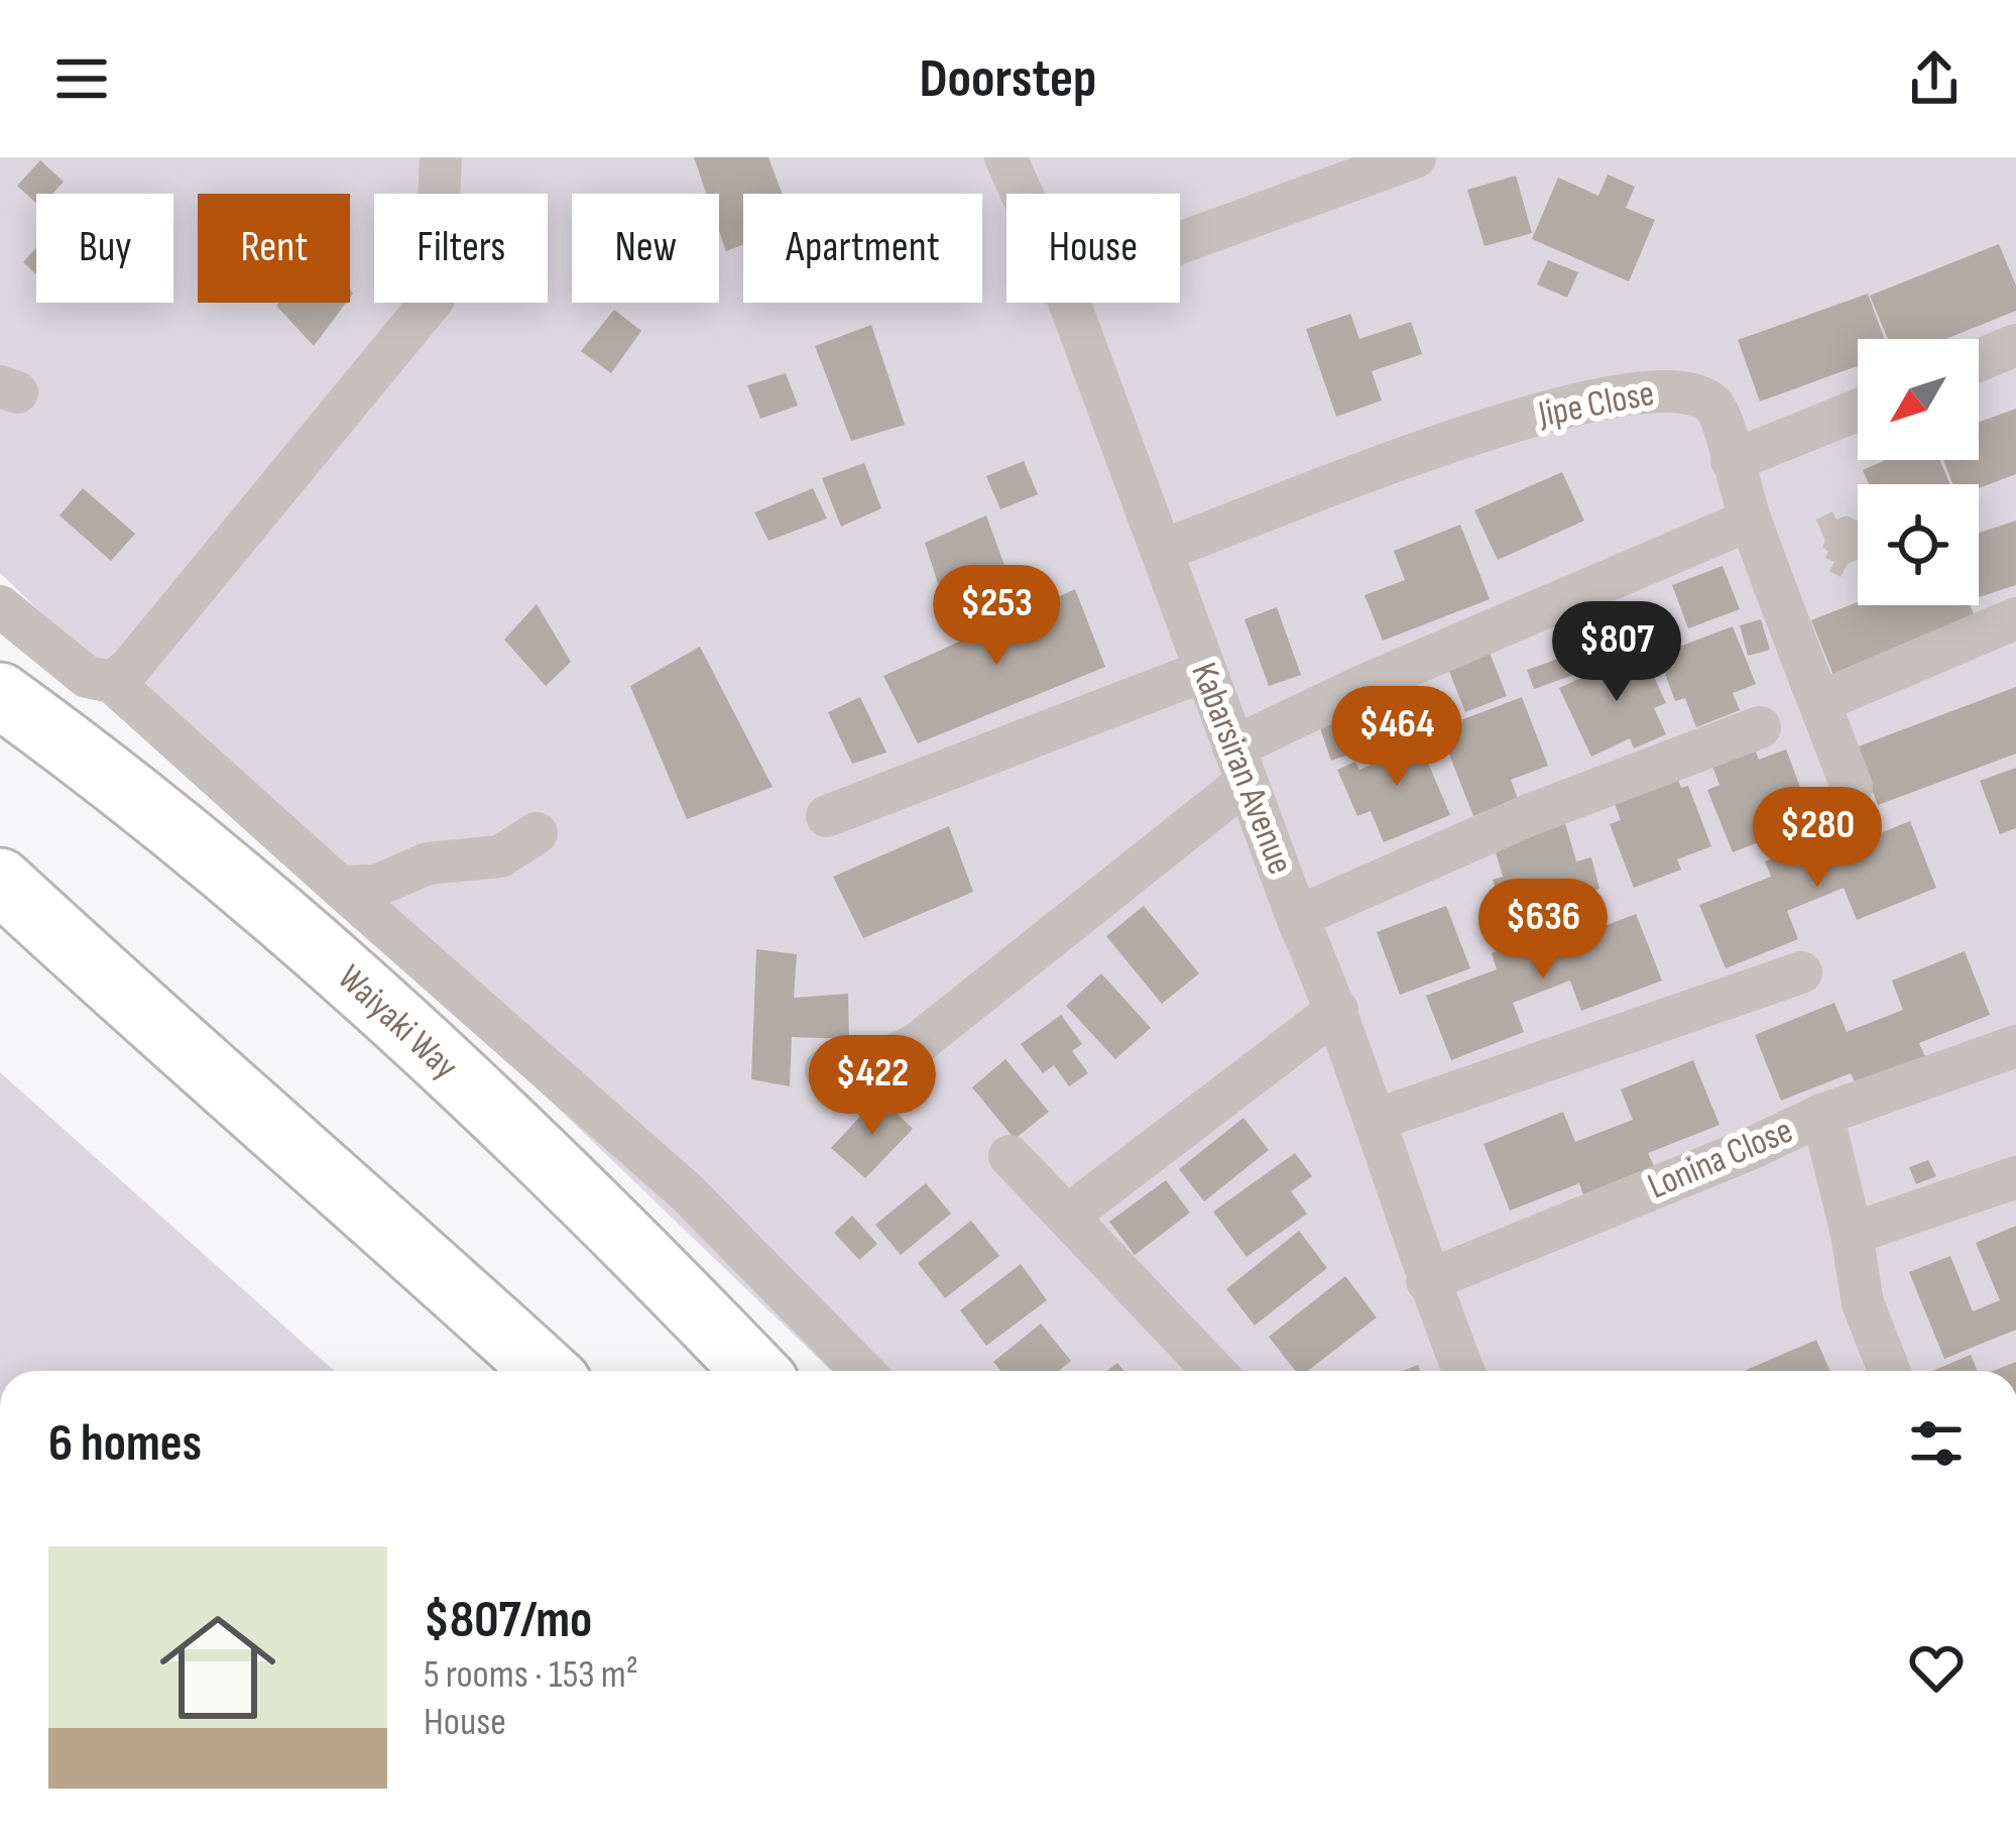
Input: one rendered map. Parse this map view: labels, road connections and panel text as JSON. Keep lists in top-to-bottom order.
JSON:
{
  "streets": {
    "highway": ["Waiyaki Way"],
    "street": ["Jipe Close", "Kabarsiran Avenue", "Lonina Close"]
  },
  "crossings": [
    ["Jipe Close", "Kabarsiran Avenue"],
    ["Kabarsiran Avenue", "Lonina Close"]
  ],
  "north": "bottom left",
  "page": {
    "header": "Doorstep",
    "chip": [
      "Buy",
      "Rent",
      "Filters",
      "New",
      "Apartment",
      "House"
    ],
    "price": [
      "$253",
      "$807",
      "$464",
      "$280",
      "$636",
      "$422"
    ],
    "heading": "6 homes",
    "list": [
      {
        "name": "$807/mo",
        "note": "5 rooms · 153 m² · House"
      }
    ]
  }
}
